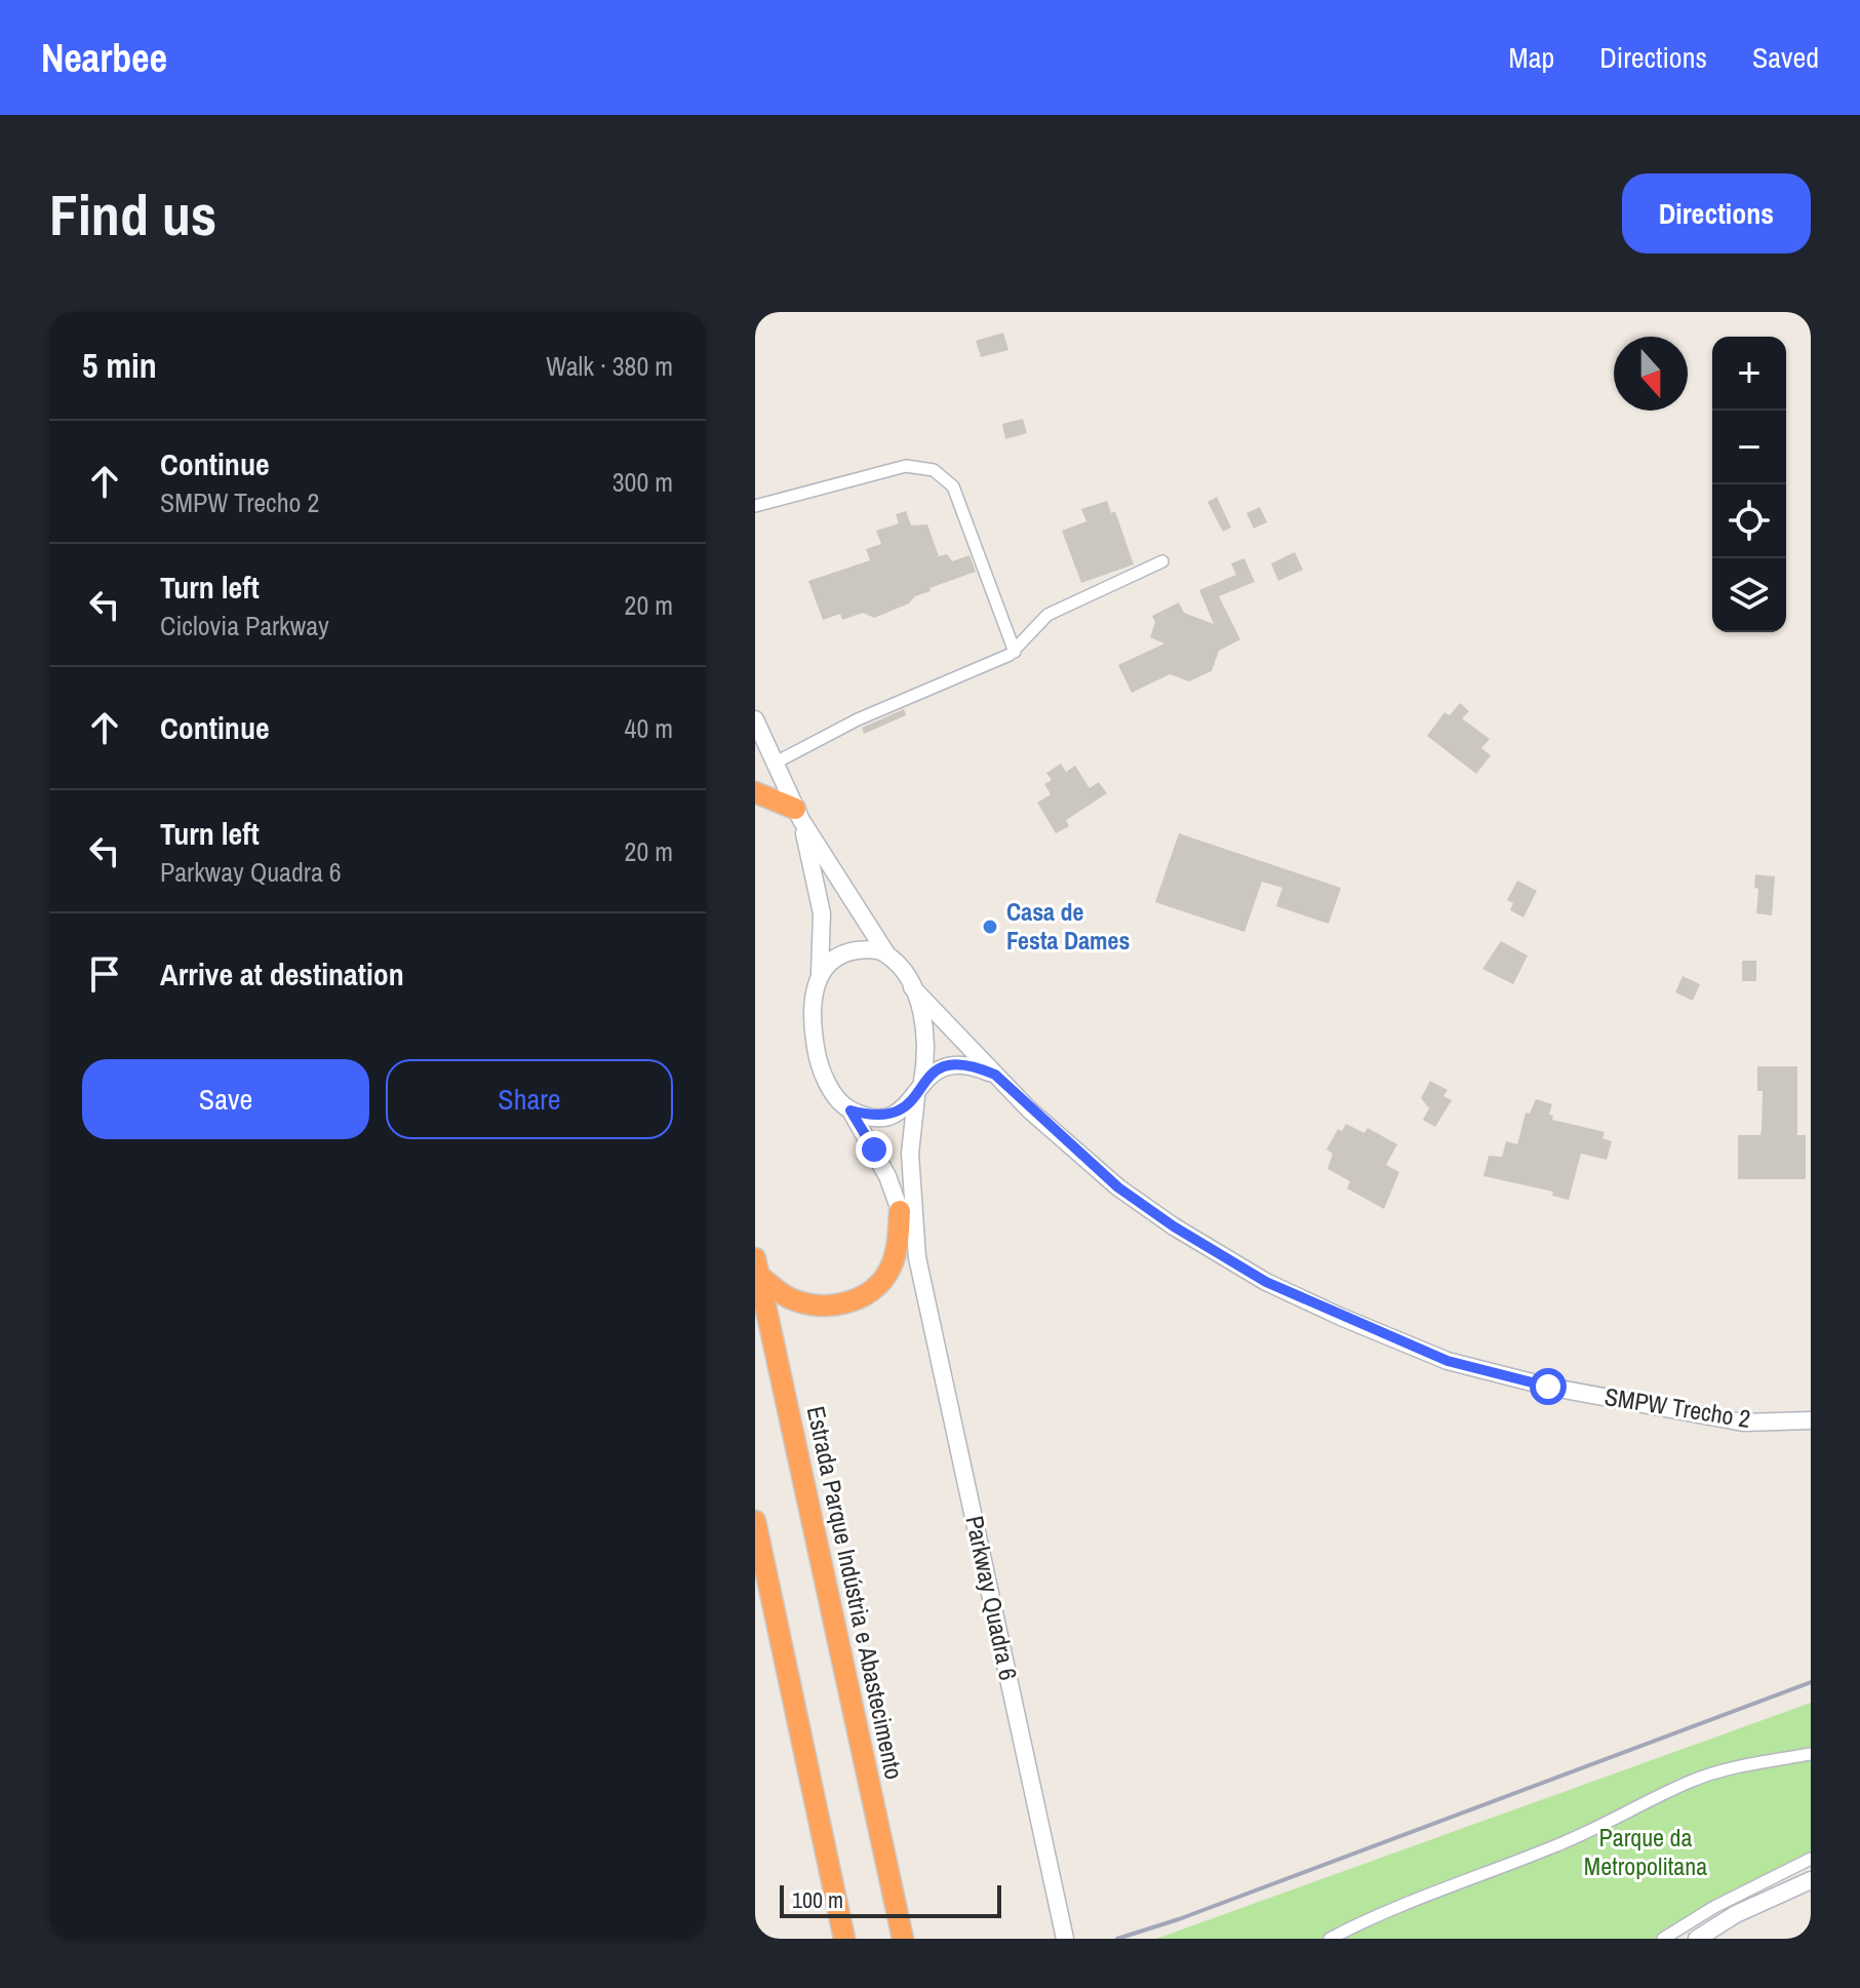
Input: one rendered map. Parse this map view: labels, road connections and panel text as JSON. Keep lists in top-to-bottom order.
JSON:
{
  "streets": {
    "highway": ["Estrada Parque Indústria e Abastecimento"],
    "street": ["SMPW Trecho 2", "Parkway Quadra 6"]
  },
  "crossings": [
    ["SMPW Trecho 2", "Parkway Quadra 6"]
  ],
  "parks": ["Parque da Metropolitana"],
  "places": ["Casa de Festa Dames"],
  "scale_bar": "100 m",
  "north": "bottom",
  "page": {
    "header": "Nearbee",
    "nav": ["Map", "Directions", "Saved"],
    "buttons": [
      "Directions",
      ["Save", "Share"]
    ],
    "title": "Find us",
    "heading": ["5 min", "Walk · 380 m"],
    "map_buttons": ["+", "−"],
    "list": [
      ["Continue", "SMPW Trecho 2", "300 m"],
      ["Turn left", "Ciclovia Parkway", "20 m"],
      ["Continue", "40 m"],
      ["Turn left", "Parkway Quadra 6", "20 m"],
      "Arrive at destination"
    ],
    "scale": "100 m"
  }
}
